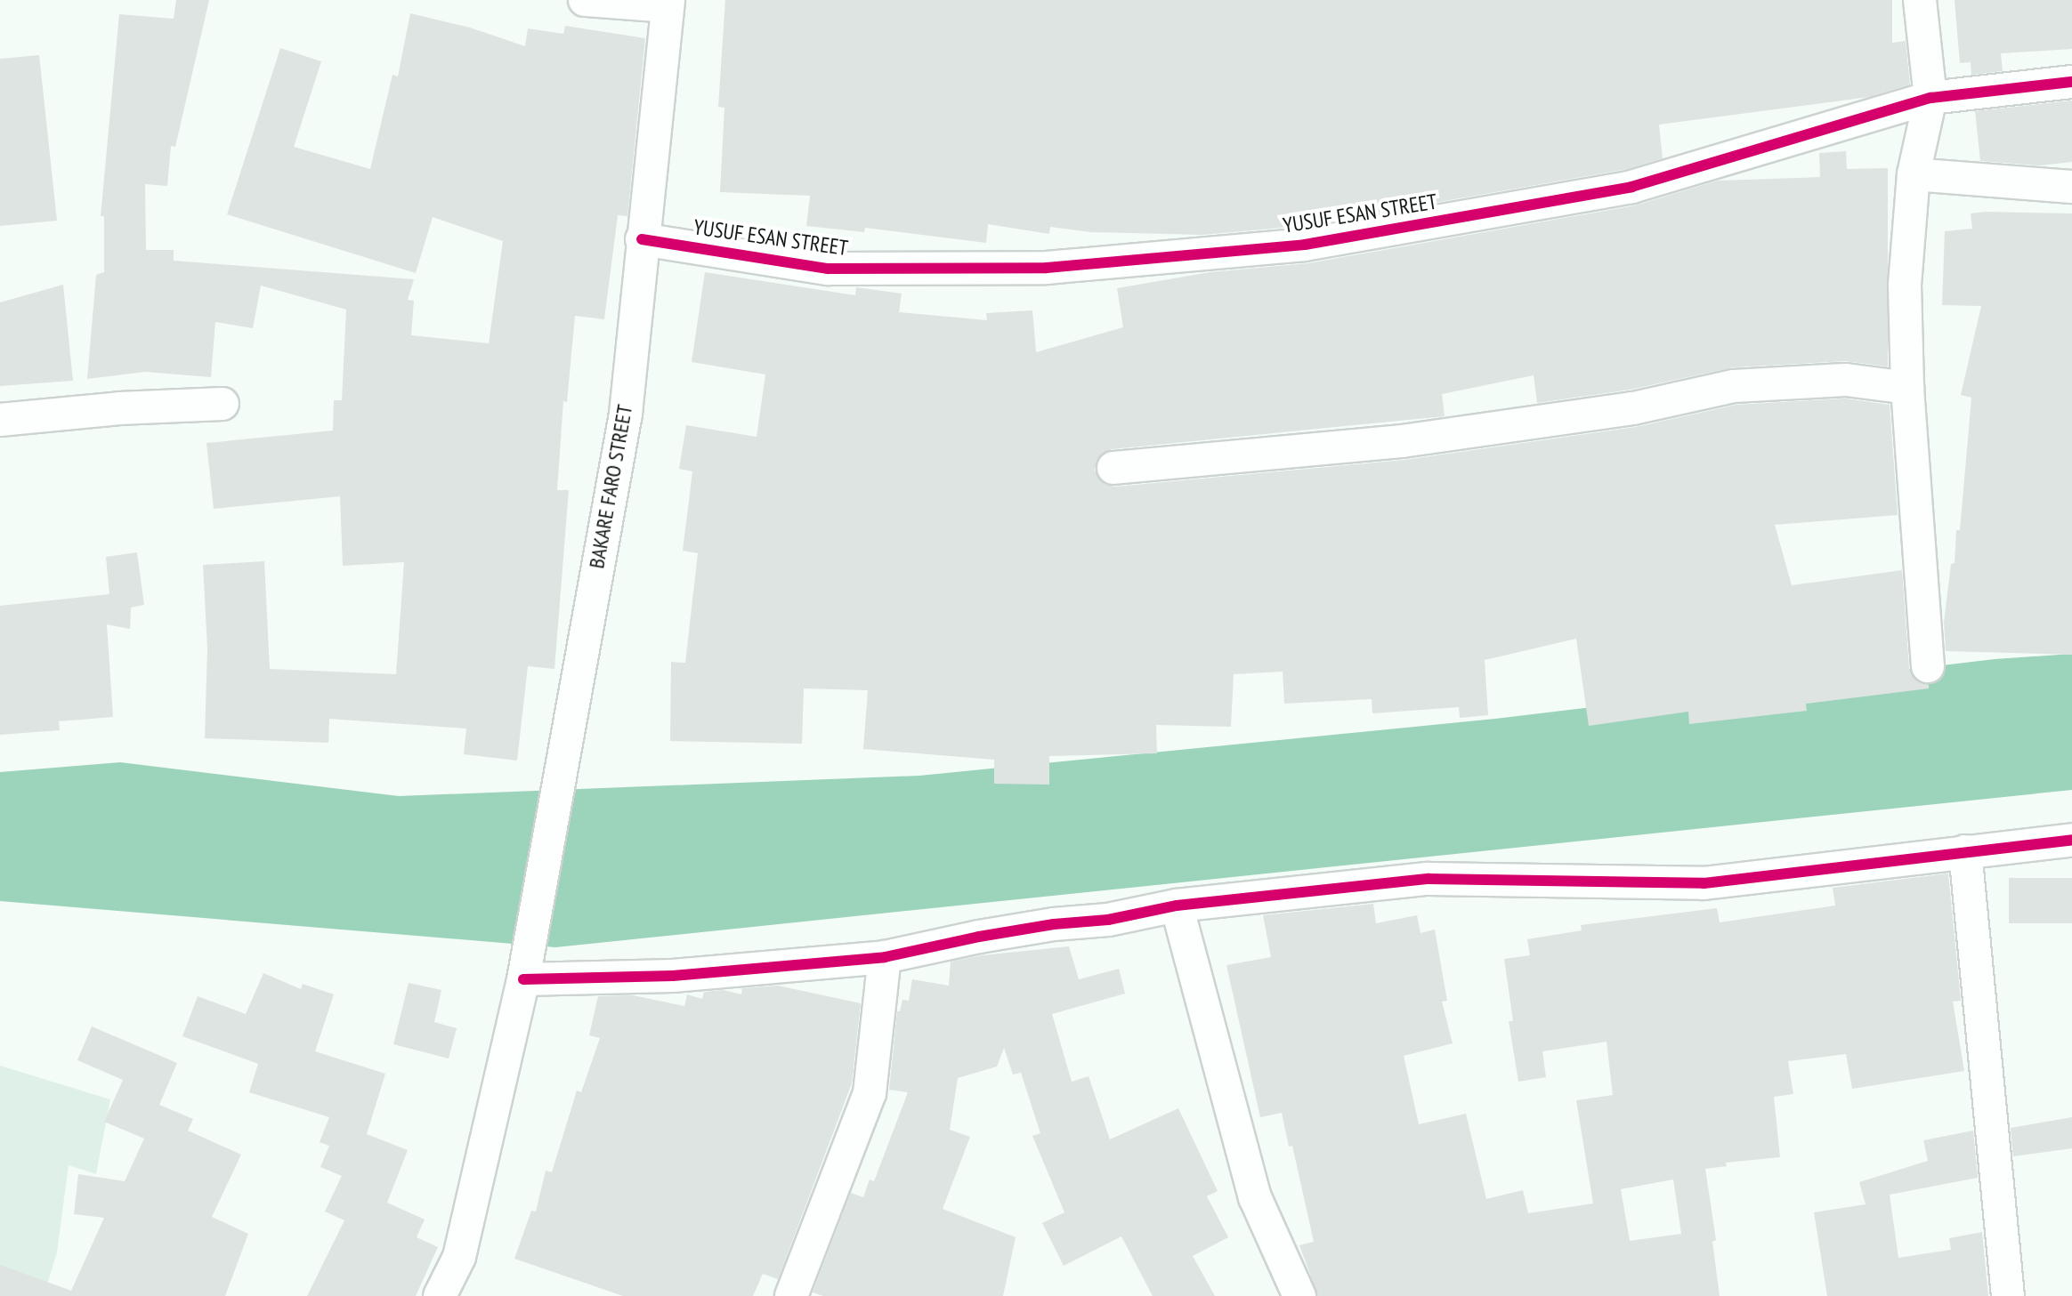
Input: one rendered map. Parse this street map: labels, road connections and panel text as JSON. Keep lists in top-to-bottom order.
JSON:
{
  "streets": {
    "street": ["YUSUF ESAN STREET", "BAKARE FARO STREET"]
  },
  "crossings": [
    ["YUSUF ESAN STREET", "BAKARE FARO STREET"]
  ]
}
